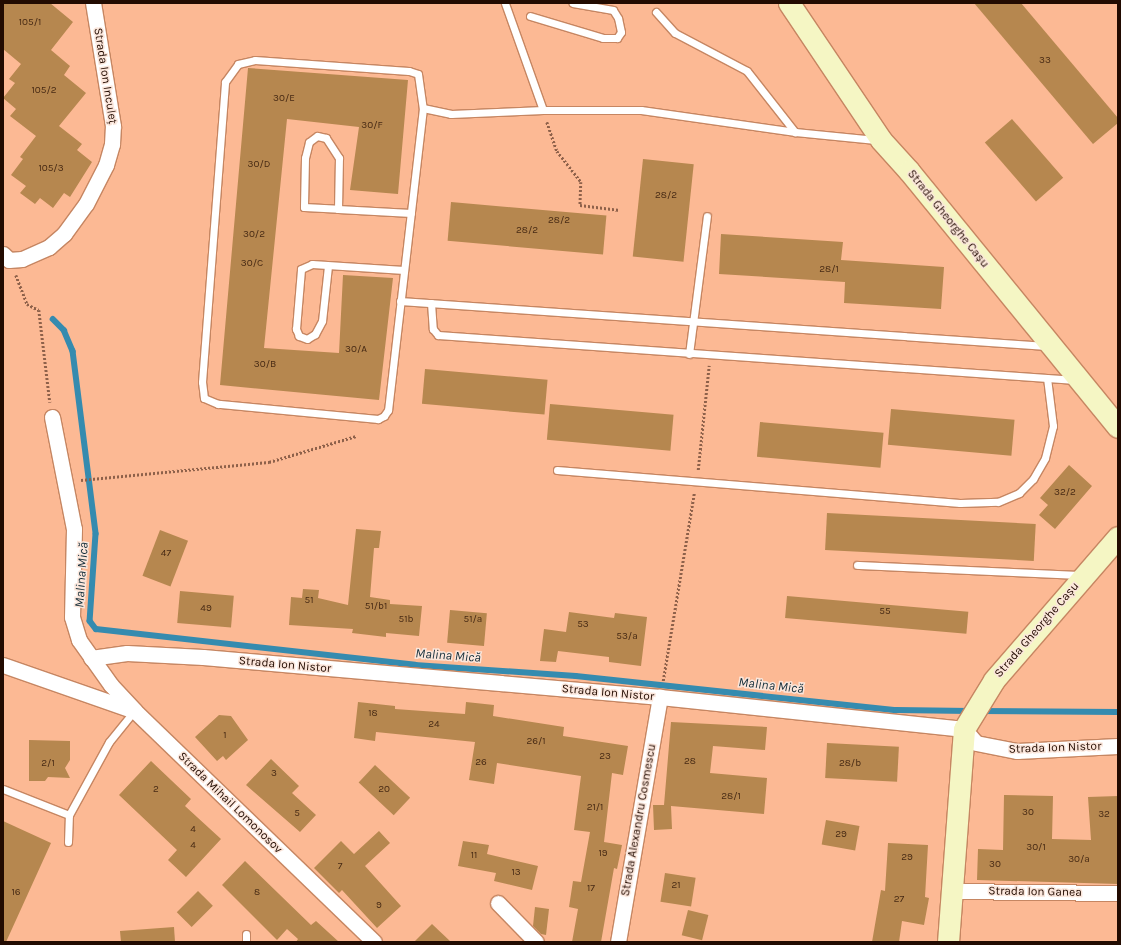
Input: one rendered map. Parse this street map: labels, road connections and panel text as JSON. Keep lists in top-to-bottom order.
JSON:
{
  "streets": {
    "street": [
      "Strada Ion Inculeț",
      "Strada Gheorghe Cașu",
      "Strada Ion Nistor",
      "Strada Mihail Lomonosov",
      "Strada Alexandru Cosmescu",
      "Strada Ion Ganea"
    ]
  },
  "crossings": [
    ["Strada Gheorghe Cașu", "Strada Ion Nistor"],
    ["Strada Ion Nistor", "Strada Mihail Lomonosov"],
    ["Strada Ion Nistor", "Strada Alexandru Cosmescu"]
  ],
  "water": ["Malina Mică"],
  "house_numbers": [
    "105/1",
    "33",
    "105/2",
    "30/E",
    "30/F",
    "30/D",
    "105/3",
    "28/2",
    "28/2",
    "28/2",
    "30/2",
    "30/C",
    "28/1",
    "30/A",
    "30/B",
    "32/2",
    "47",
    "51",
    "51/b1",
    "49",
    "55",
    "51b",
    "51/a",
    "53",
    "53/a",
    "18",
    "24",
    "1",
    "26/1",
    "23",
    "28",
    "26",
    "2/1",
    "28/b",
    "3",
    "2",
    "20",
    "28/1",
    "21/1",
    "30",
    "5",
    "32",
    "4",
    "29",
    "4",
    "30/1",
    "19",
    "11",
    "29",
    "30/a",
    "30",
    "7",
    "13",
    "21",
    "17",
    "16",
    "8",
    "27",
    "9"
  ]
}
